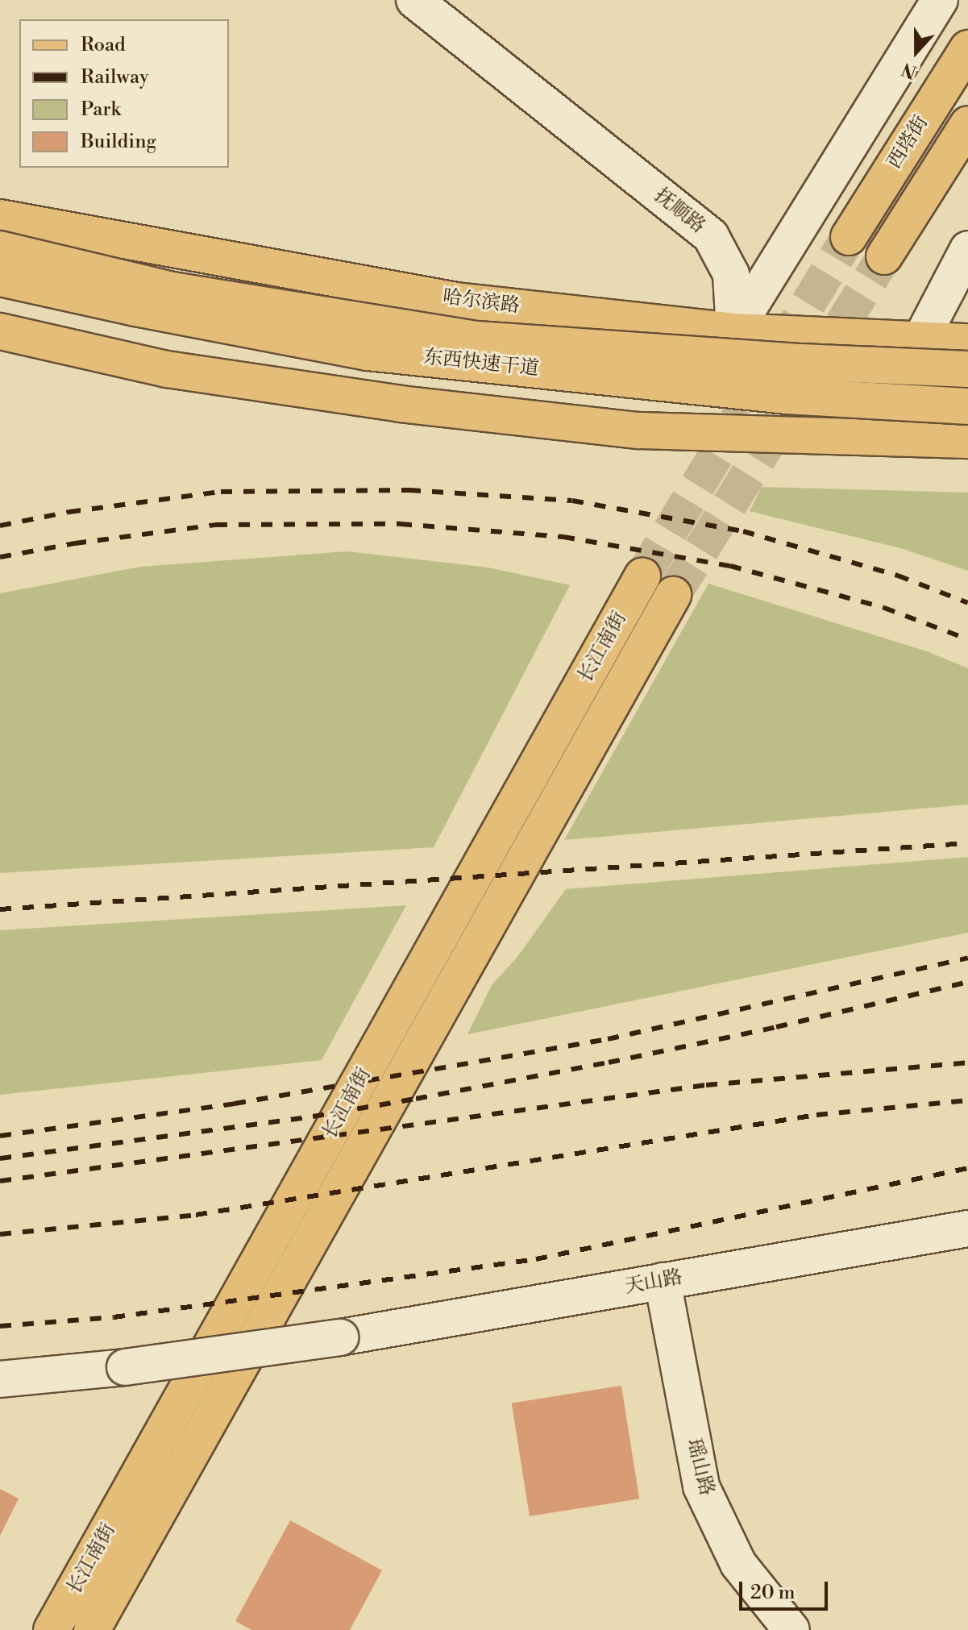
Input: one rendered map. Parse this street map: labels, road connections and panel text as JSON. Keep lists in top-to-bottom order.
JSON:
{
  "streets": {
    "main road": [
      "西塔街",
      "哈尔滨路",
      "东西快速干道",
      "长江南街"
    ],
    "street": ["抚顺路", "天山路", "瑶山路"]
  },
  "crossings": [
    ["抚顺路", "哈尔滨路"],
    ["天山路", "瑶山路"]
  ],
  "legend": [
    "Road",
    "Railway",
    "Park",
    "Building"
  ],
  "scale_bar": "20 m",
  "north": "bottom"
}
